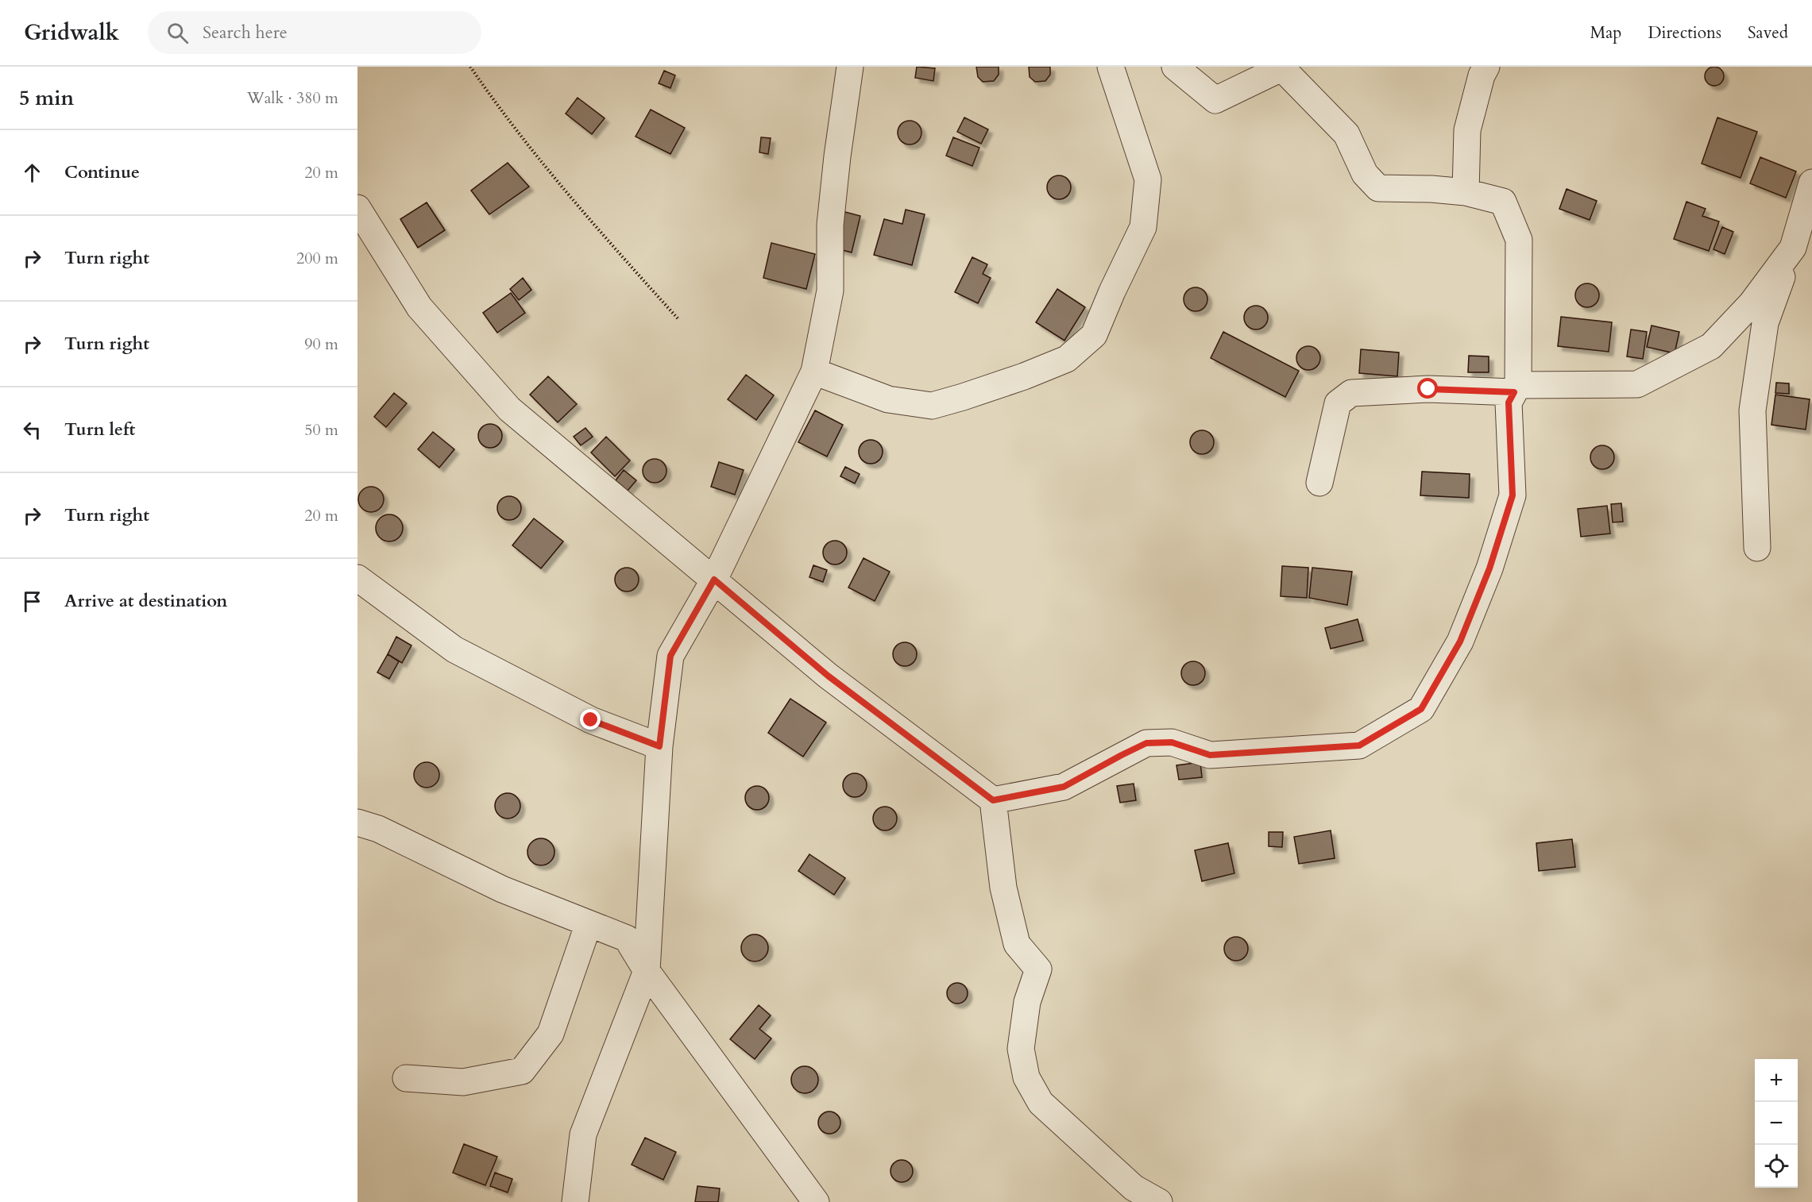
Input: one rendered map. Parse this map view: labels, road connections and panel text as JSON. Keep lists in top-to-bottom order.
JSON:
{
  "page": {
    "header": "Gridwalk",
    "search": "Search here",
    "nav": ["Map", "Directions", "Saved"],
    "heading": ["5 min", "Walk · 380 m"],
    "list": [
      ["Continue", "20 m"],
      ["Turn right", "200 m"],
      ["Turn right", "90 m"],
      ["Turn left", "50 m"],
      ["Turn right", "20 m"],
      "Arrive at destination"
    ],
    "map_buttons": ["+", "−"]
  }
}
